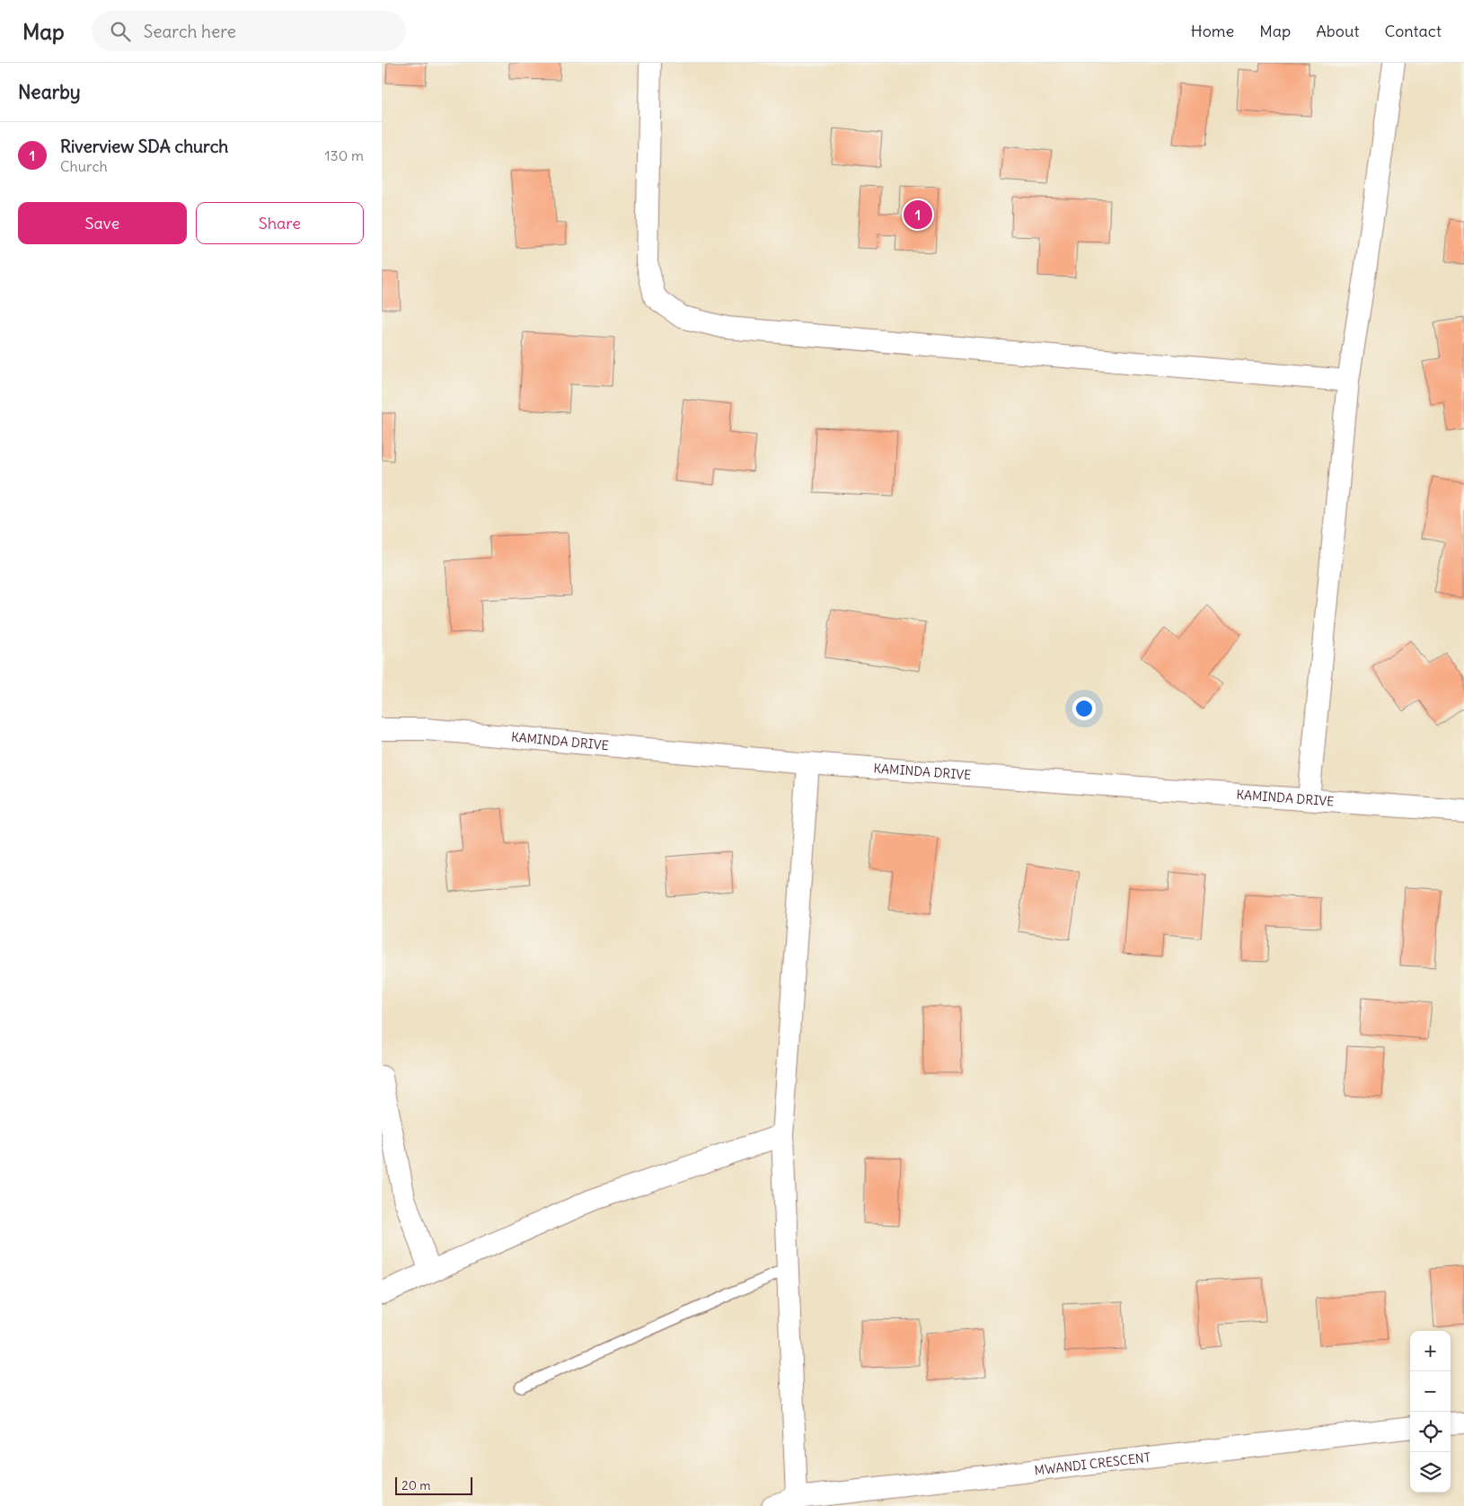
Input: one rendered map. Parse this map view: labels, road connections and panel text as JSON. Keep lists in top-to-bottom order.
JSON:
{
  "streets": {
    "street": ["KAMINDA DRIVE", "MWANDI CRESCENT"]
  },
  "scale_bar": "20 m",
  "page": {
    "header": "Map",
    "search": "Search here",
    "nav": [
      "Home",
      "Map",
      "About",
      "Contact"
    ],
    "heading": "Nearby",
    "list": [
      {
        "mark": "1",
        "name": "Riverview SDA church",
        "note": "Church",
        "value": "130 m"
      }
    ],
    "buttons": ["Save", "Share"],
    "pins": "1",
    "map_buttons": ["+", "−"],
    "scale": "20 m"
  }
}
